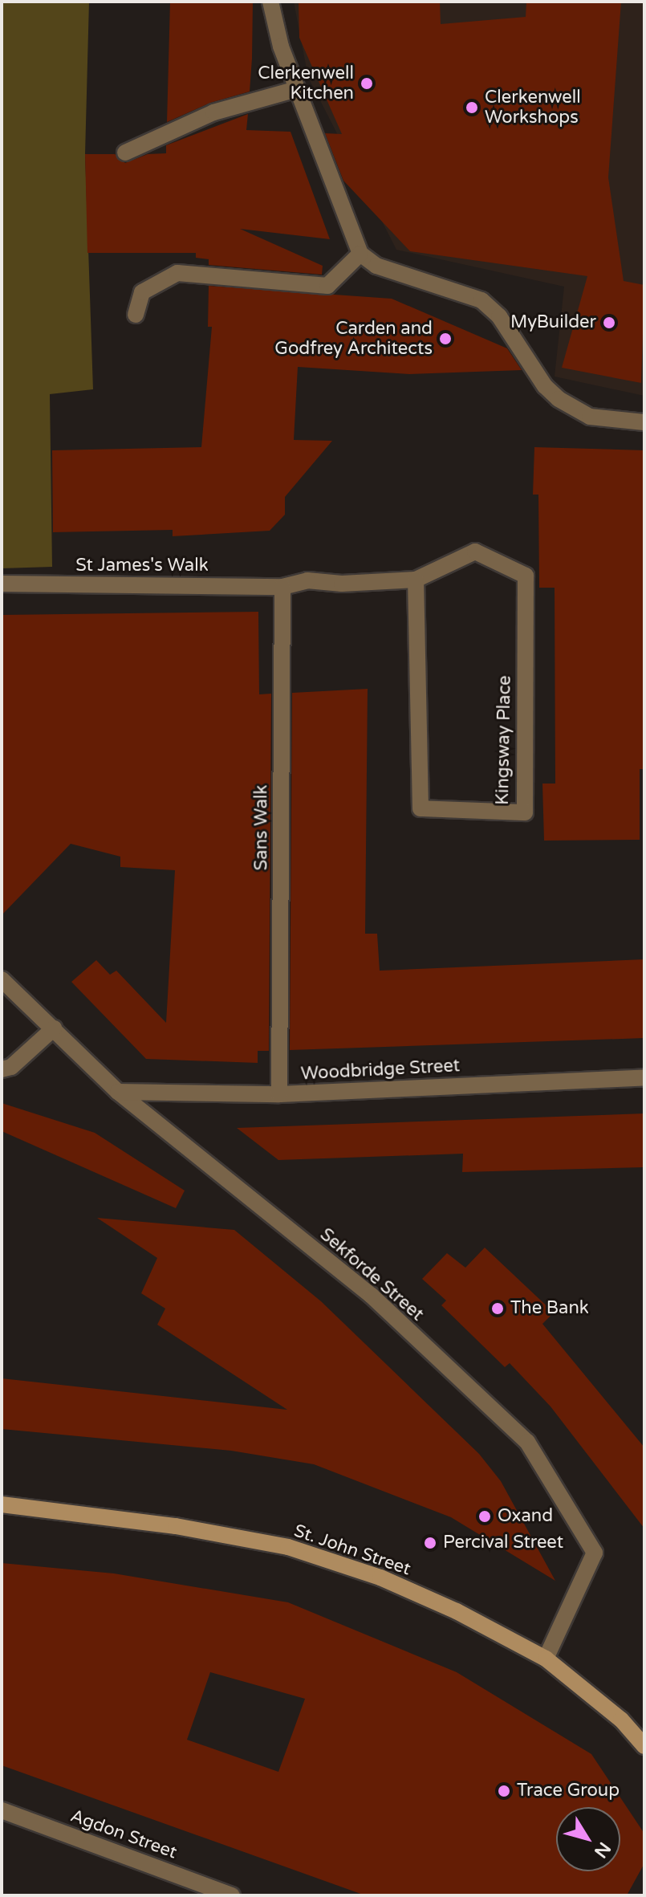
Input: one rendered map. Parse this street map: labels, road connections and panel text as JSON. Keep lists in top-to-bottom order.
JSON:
{
  "streets": {
    "main road": ["St. John Street"],
    "street": [
      "St James's Walk",
      "Kingsway Place",
      "Sans Walk",
      "Woodbridge Street",
      "Sekforde Street",
      "Agdon Street"
    ]
  },
  "crossings": [
    ["St James's Walk", "Kingsway Place"],
    ["St James's Walk", "Sans Walk"],
    ["Kingsway Place", "Sans Walk"],
    ["Sans Walk", "Woodbridge Street"],
    ["Woodbridge Street", "Sekforde Street"],
    ["Sekforde Street", "St. John Street"]
  ],
  "places": [
    "Clerkenwell Kitchen",
    "Clerkenwell Workshops",
    "MyBuilder",
    "Carden and Godfrey Architects",
    "The Bank",
    "Oxand",
    "Percival Street",
    "Trace Group"
  ],
  "north": "bottom right"
}
